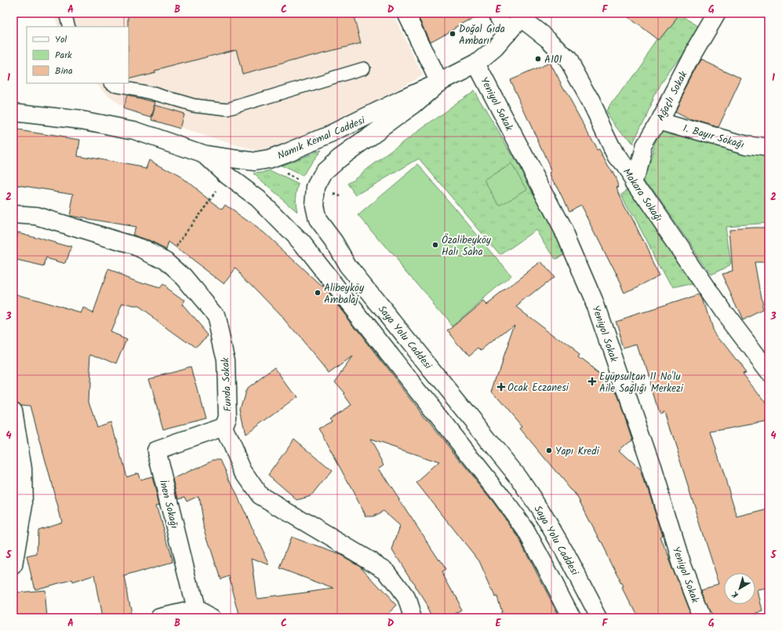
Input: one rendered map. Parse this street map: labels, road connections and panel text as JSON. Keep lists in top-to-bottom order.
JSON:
{
  "streets": {
    "street": [
      "Ağaçlı Sokak",
      "Yeniyol Sokak",
      "1. Bayır Sokağı",
      "Namık Kemal Caddesi",
      "Makara Sokağı",
      "Saya Yolu Caddesi",
      "Funda Sokak",
      "İnen Sokağı"
    ]
  },
  "crossings": [
    ["Ağaçlı Sokak", "1. Bayır Sokağı"],
    ["Ağaçlı Sokak", "Makara Sokağı"],
    ["Yeniyol Sokak", "Namık Kemal Caddesi"],
    ["Namık Kemal Caddesi", "Makara Sokağı"],
    ["Namık Kemal Caddesi", "Saya Yolu Caddesi"],
    ["Funda Sokak", "İnen Sokağı"]
  ],
  "places": {
    "other": [
      "Doğal Gıda Ambarı",
      "A101",
      "Özalibeyköy Halı Saha",
      "Alibeyköy Ambalaj",
      "Yapı Kredi"
    ],
    "health": ["Eyüpsultan 11 No'lu Aile Sağlığı Merkezi", "Ocak Eczanesi"]
  },
  "legend": ["Yol", "Park", "Bina"],
  "north": "bottom left",
  "grid": {
    "columns": [
      "A",
      "B",
      "C",
      "D",
      "E",
      "F",
      "G"
    ],
    "rows": [
      "1",
      "2",
      "3",
      "4",
      "5"
    ]
  }
}
